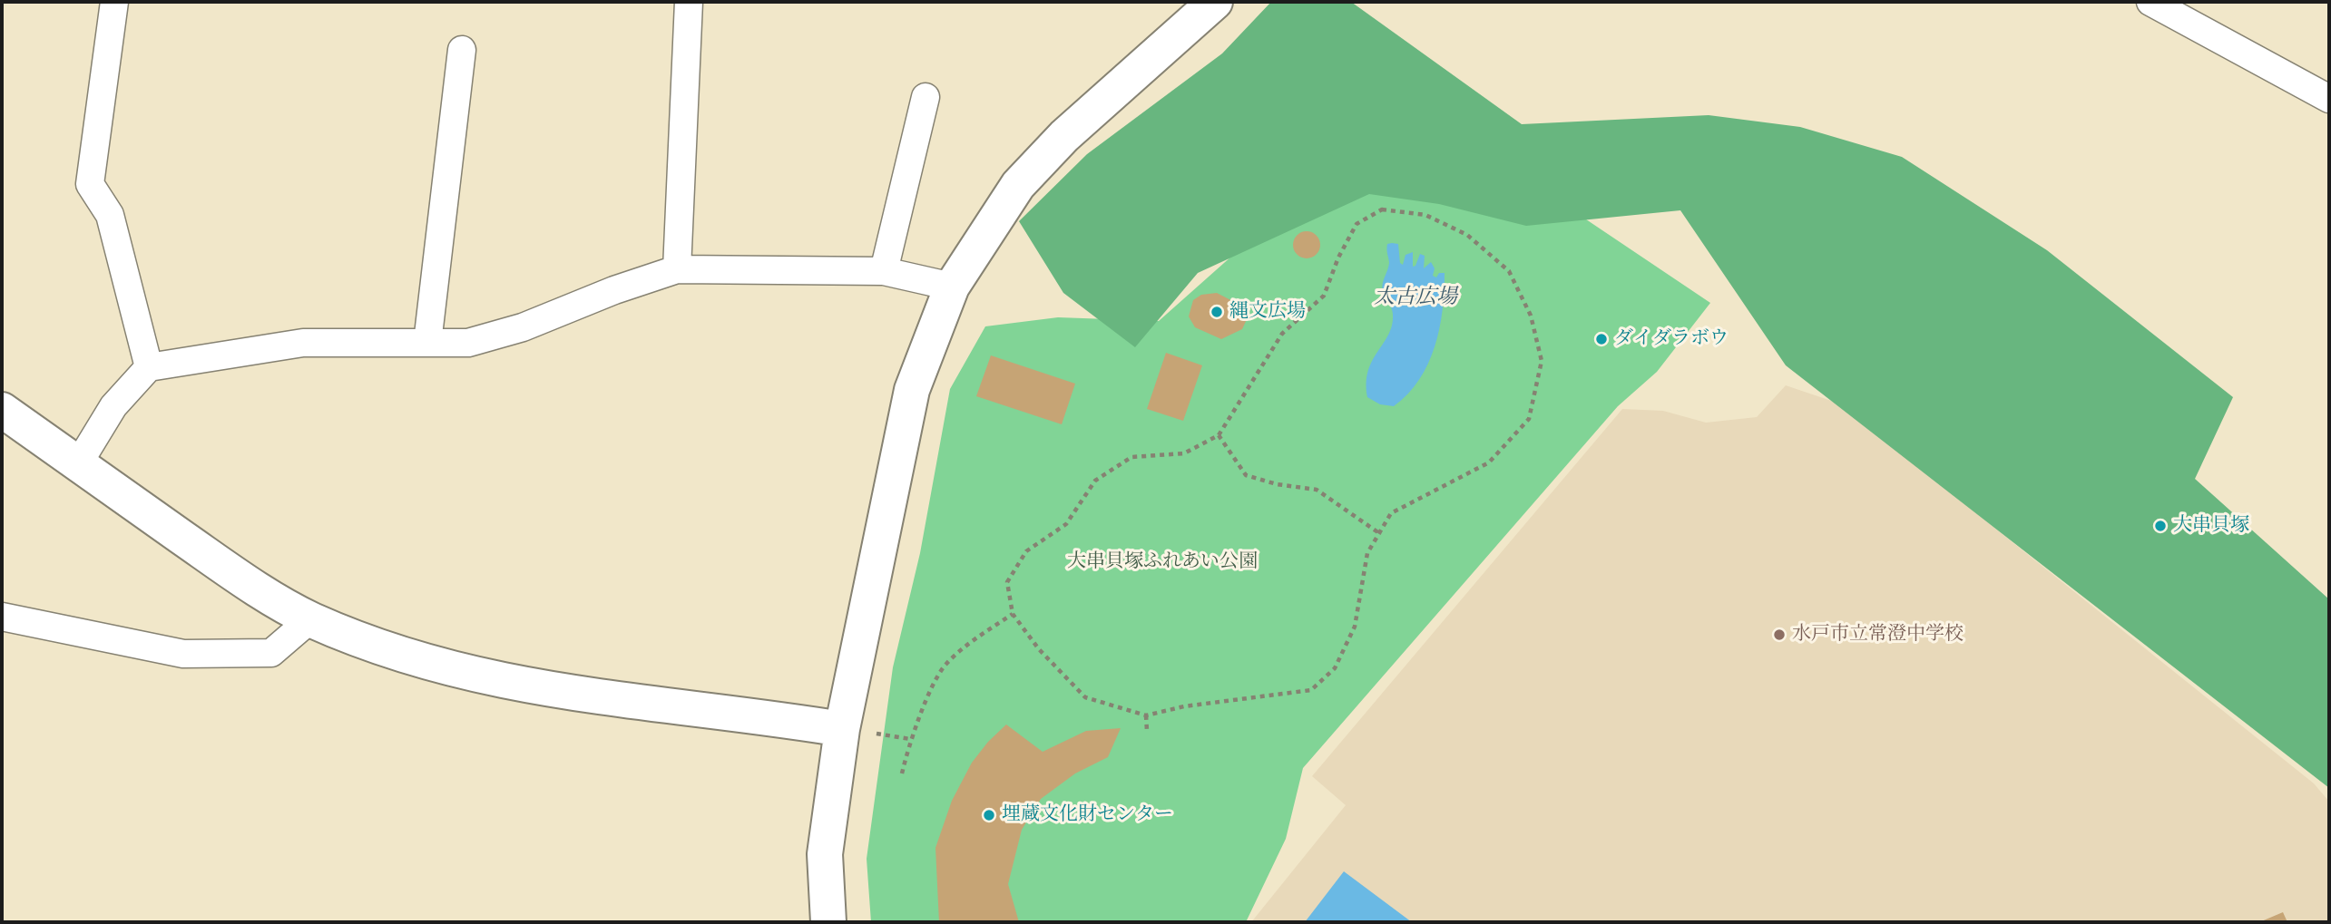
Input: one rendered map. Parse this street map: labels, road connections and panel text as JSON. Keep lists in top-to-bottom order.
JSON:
{
  "water": ["太古広場"],
  "parks": ["大串貝塚ふれあい公園"],
  "places": [
    "縄文広場",
    "ダイダラボウ",
    "大串貝塚",
    "水戸市立常澄中学校",
    "埋蔵文化財センター"
  ]
}
